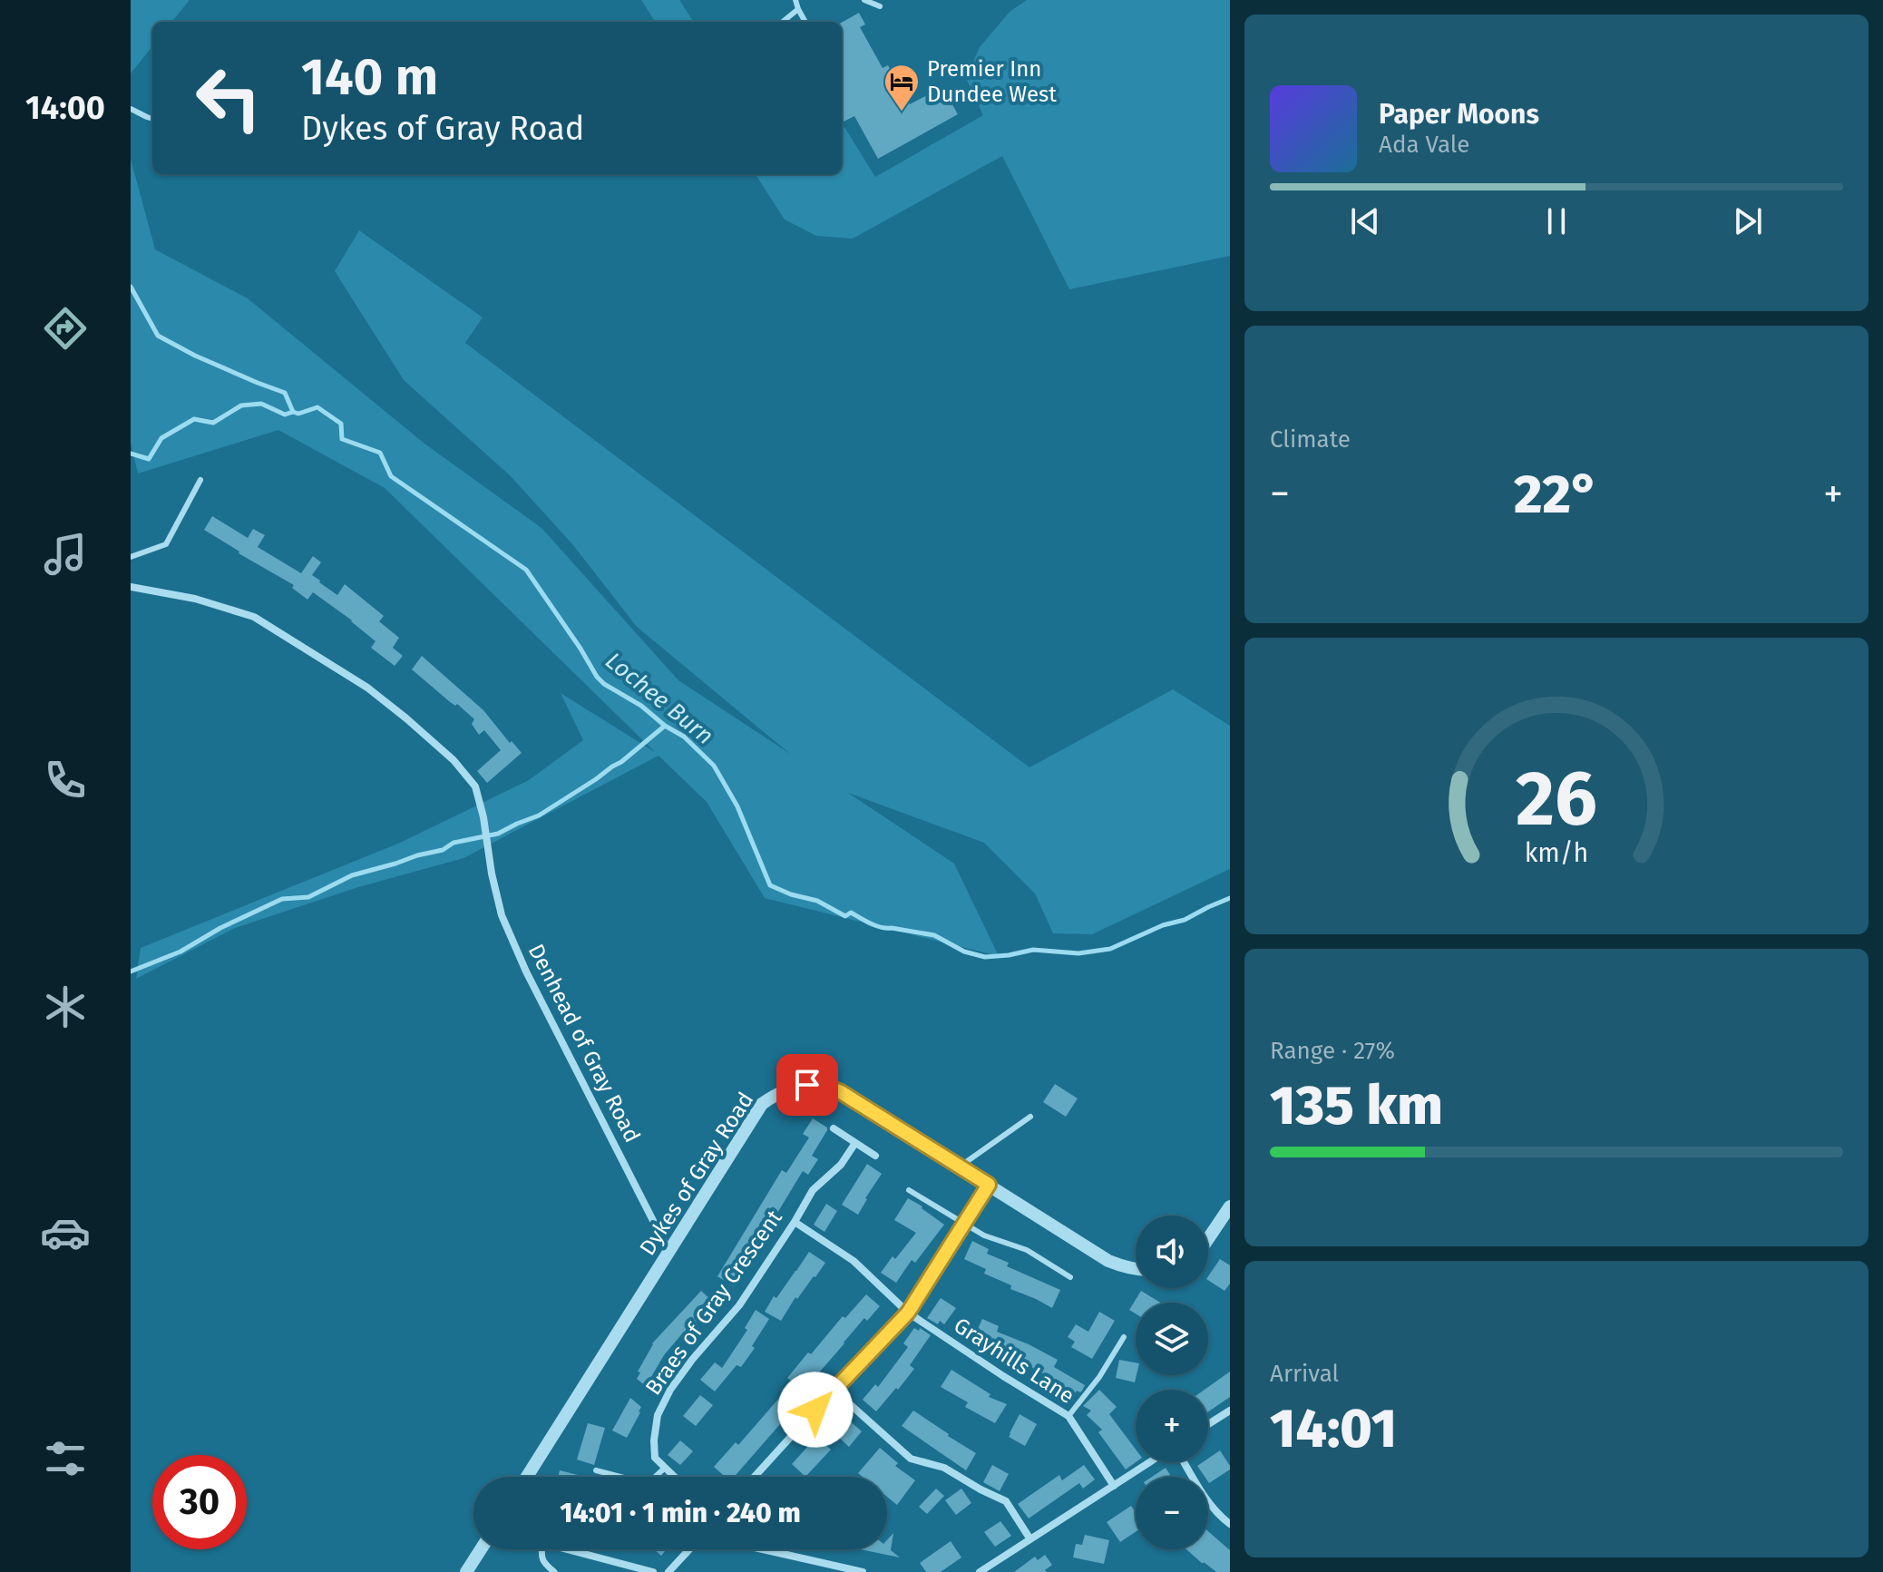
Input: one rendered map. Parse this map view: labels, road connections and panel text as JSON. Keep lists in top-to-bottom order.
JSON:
{
  "streets": {
    "street": [
      "Denhead of Gray Road",
      "Dykes of Gray Road",
      "Braes of Gray Crescent",
      "Grayhills Lane"
    ]
  },
  "crossings": [
    ["Denhead of Gray Road", "Dykes of Gray Road"],
    ["Braes of Gray Crescent", "Grayhills Lane"]
  ],
  "water": ["Lochee Burn"],
  "places": {
    "hotel": ["Premier Inn Dundee West"]
  },
  "page": {
    "tabs": "14:00",
    "turn": ["140 m", "Dykes of Gray Road"],
    "song": ["Paper Moons", "Ada Vale"],
    "tile": [
      "Climate",
      ["Range · 27%", "135 km"],
      ["Arrival", "14:01"]
    ],
    "heat": ["−", "22°", "+"],
    "map_buttons": ["+", "−"],
    "limit": "30",
    "trip": "14:01 · 1 min · 240 m",
    "gauge": ["26", "km/h"]
  }
}
